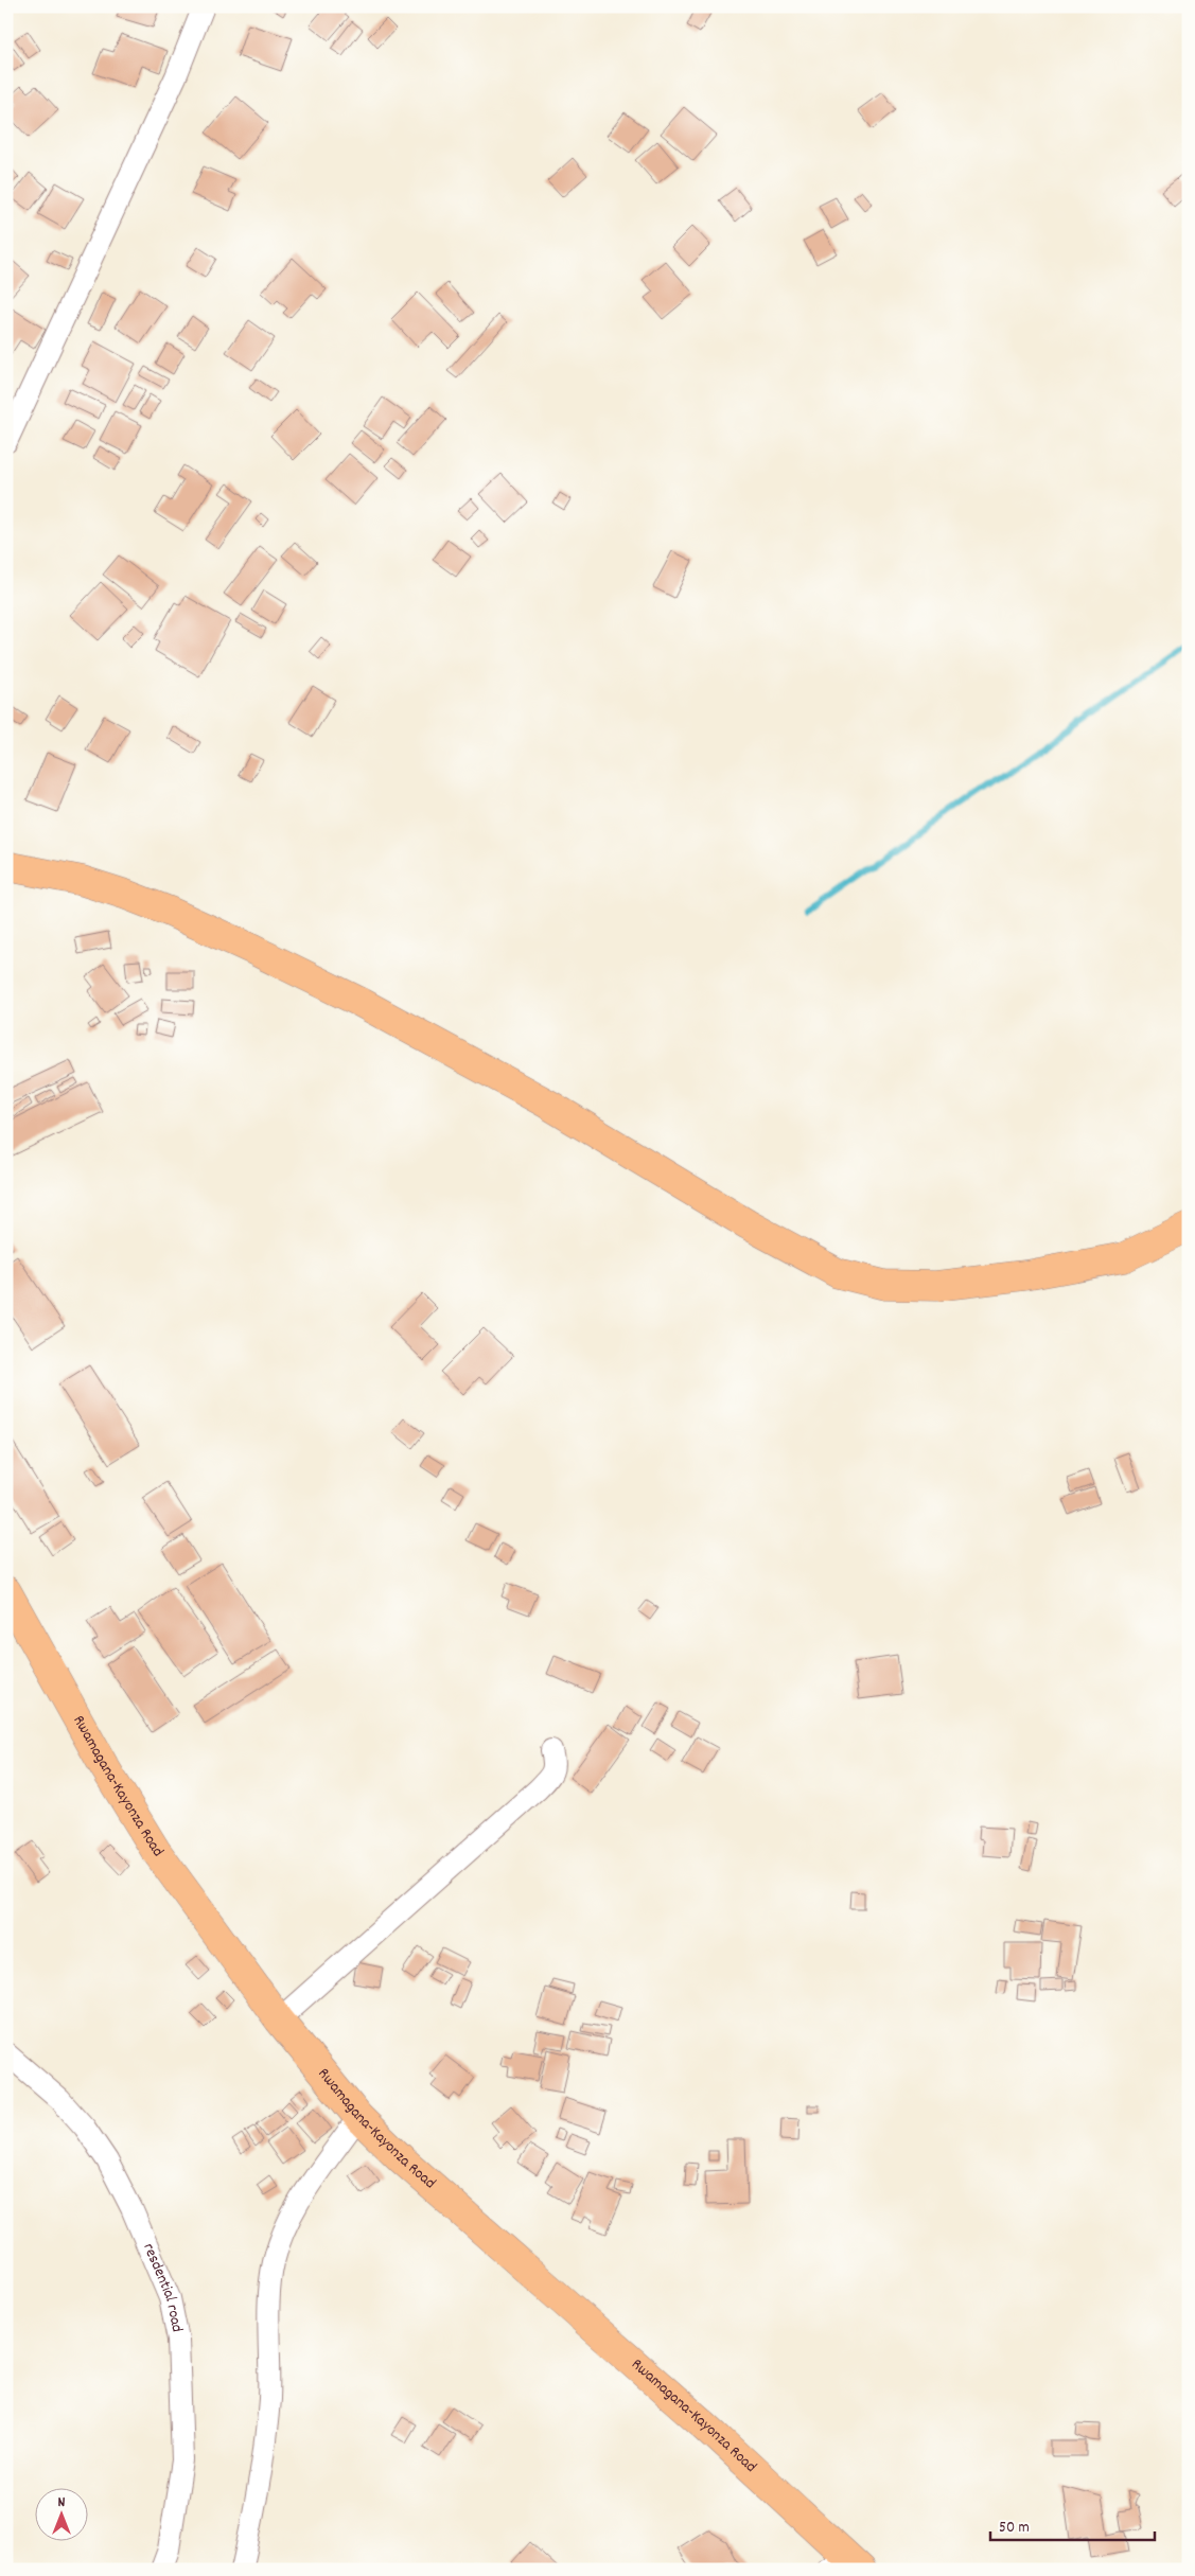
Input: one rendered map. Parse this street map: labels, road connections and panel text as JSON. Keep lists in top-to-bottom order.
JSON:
{
  "streets": {
    "highway": ["Rwamagana-Kayonza Road"],
    "street": ["resdential road"]
  },
  "scale_bar": "50 m",
  "north": "top"
}
